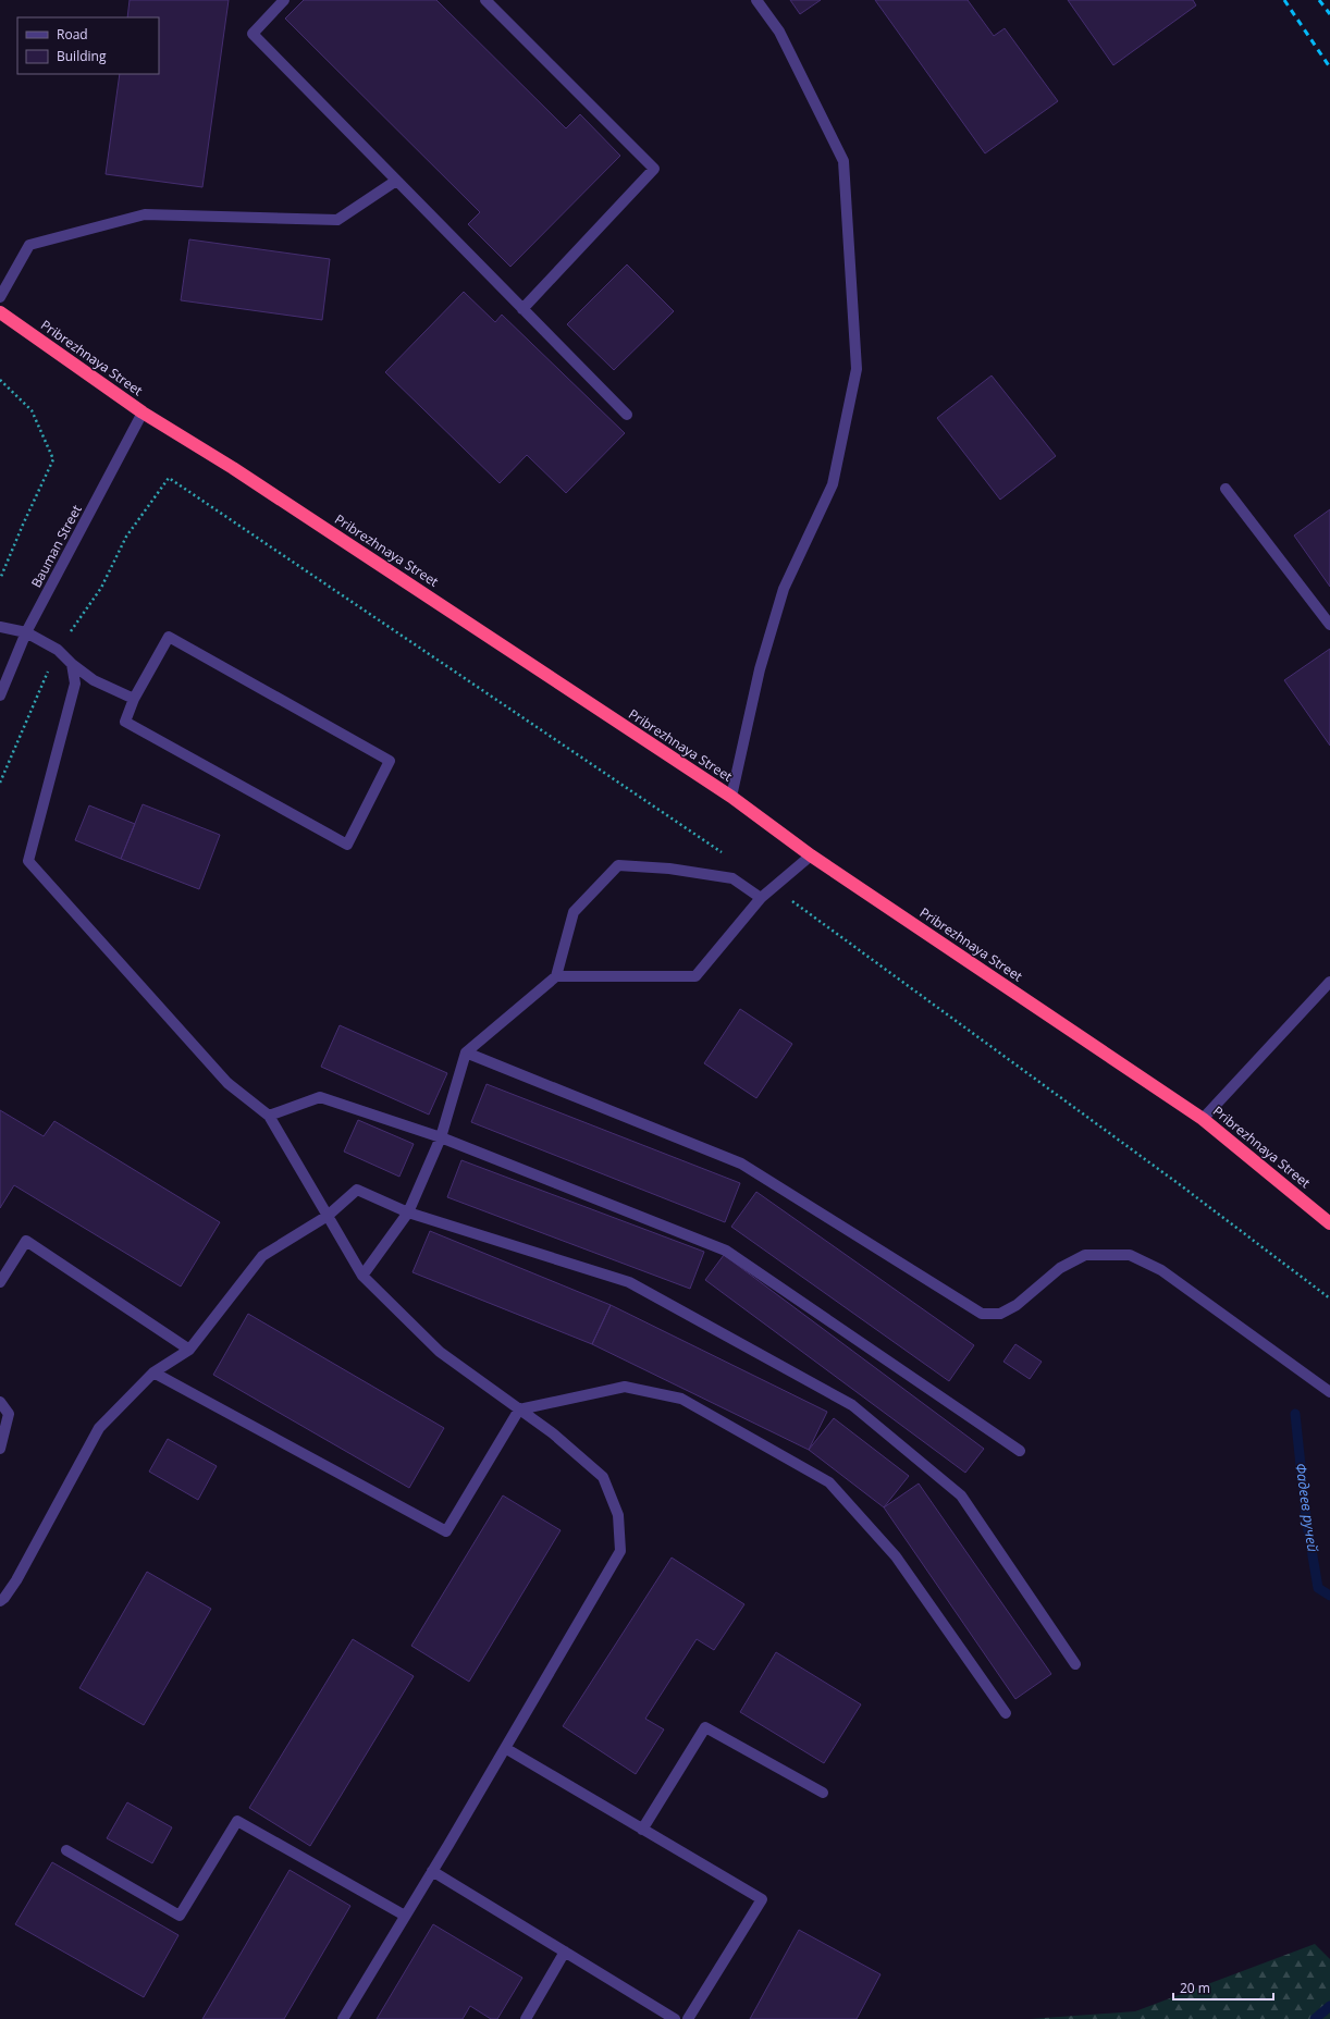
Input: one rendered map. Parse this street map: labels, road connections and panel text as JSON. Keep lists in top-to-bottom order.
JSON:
{
  "streets": {
    "highway": ["Pribrezhnaya Street"],
    "street": ["Bauman Street"]
  },
  "crossings": [
    ["Pribrezhnaya Street", "Bauman Street"]
  ],
  "water": ["Фадеев ручей"],
  "legend": ["Road", "Building"],
  "scale_bar": "20 m"
}
